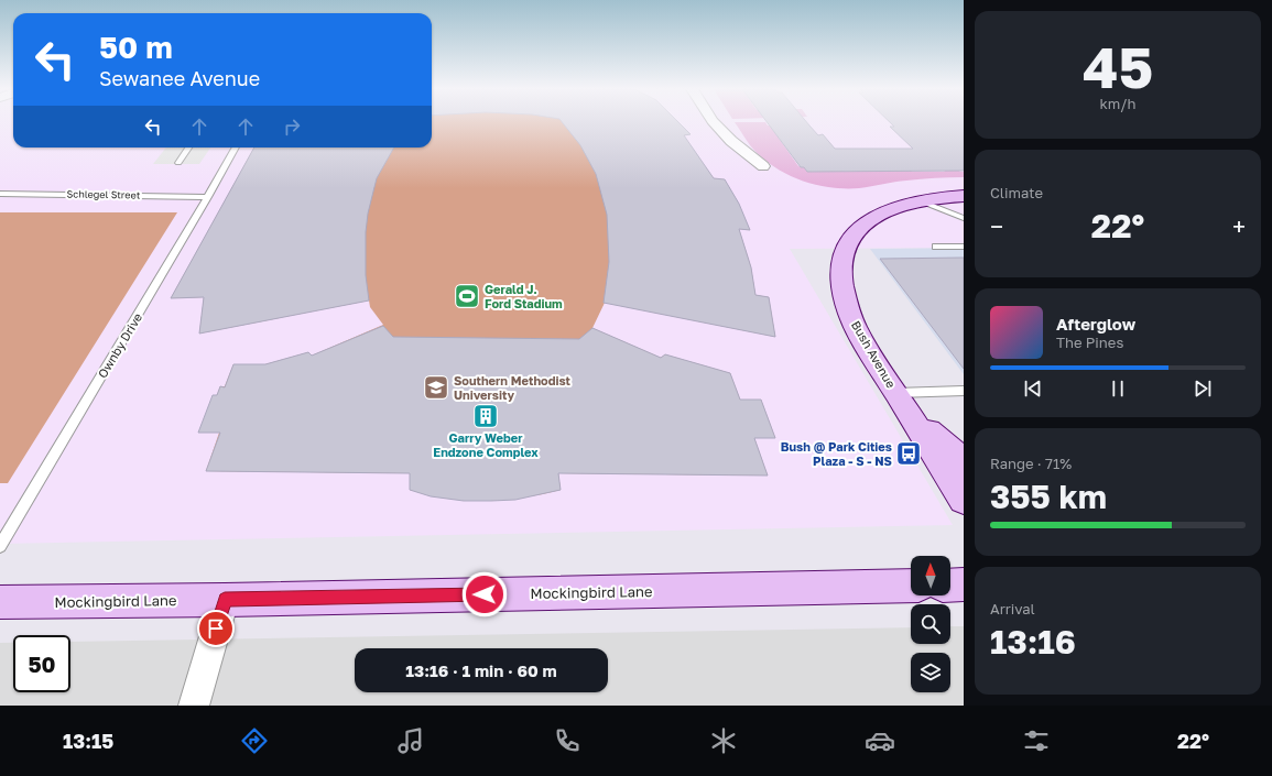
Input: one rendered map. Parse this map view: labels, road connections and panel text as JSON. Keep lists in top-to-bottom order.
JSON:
{
  "streets": {
    "main road": ["Bush Avenue", "Mockingbird Lane"],
    "lane": ["Schlegel Street", "Ownby Drive"]
  },
  "crossings": [
    ["Schlegel Street", "Ownby Drive"]
  ],
  "places": {
    "sports": ["Gerald J. Ford Stadium"],
    "school or university": ["Southern Methodist University"],
    "building": ["Garry Weber Endzone Complex"],
    "bus stop": ["Bush @ Park Cities Plaza - S - NS"]
  },
  "north": "top",
  "page": {
    "tile": [
      ["45", "km/h"],
      "Climate",
      ["Range · 71%", "355 km"],
      ["Arrival", "13:16"]
    ],
    "turn": ["50 m", "Sewanee Avenue"],
    "heat": ["−", "22°", "+"],
    "song": ["Afterglow", "The Pines"],
    "limit": "50",
    "trip": "13:16 · 1 min · 60 m",
    "tabs": ["13:15", "22°"]
  }
}
